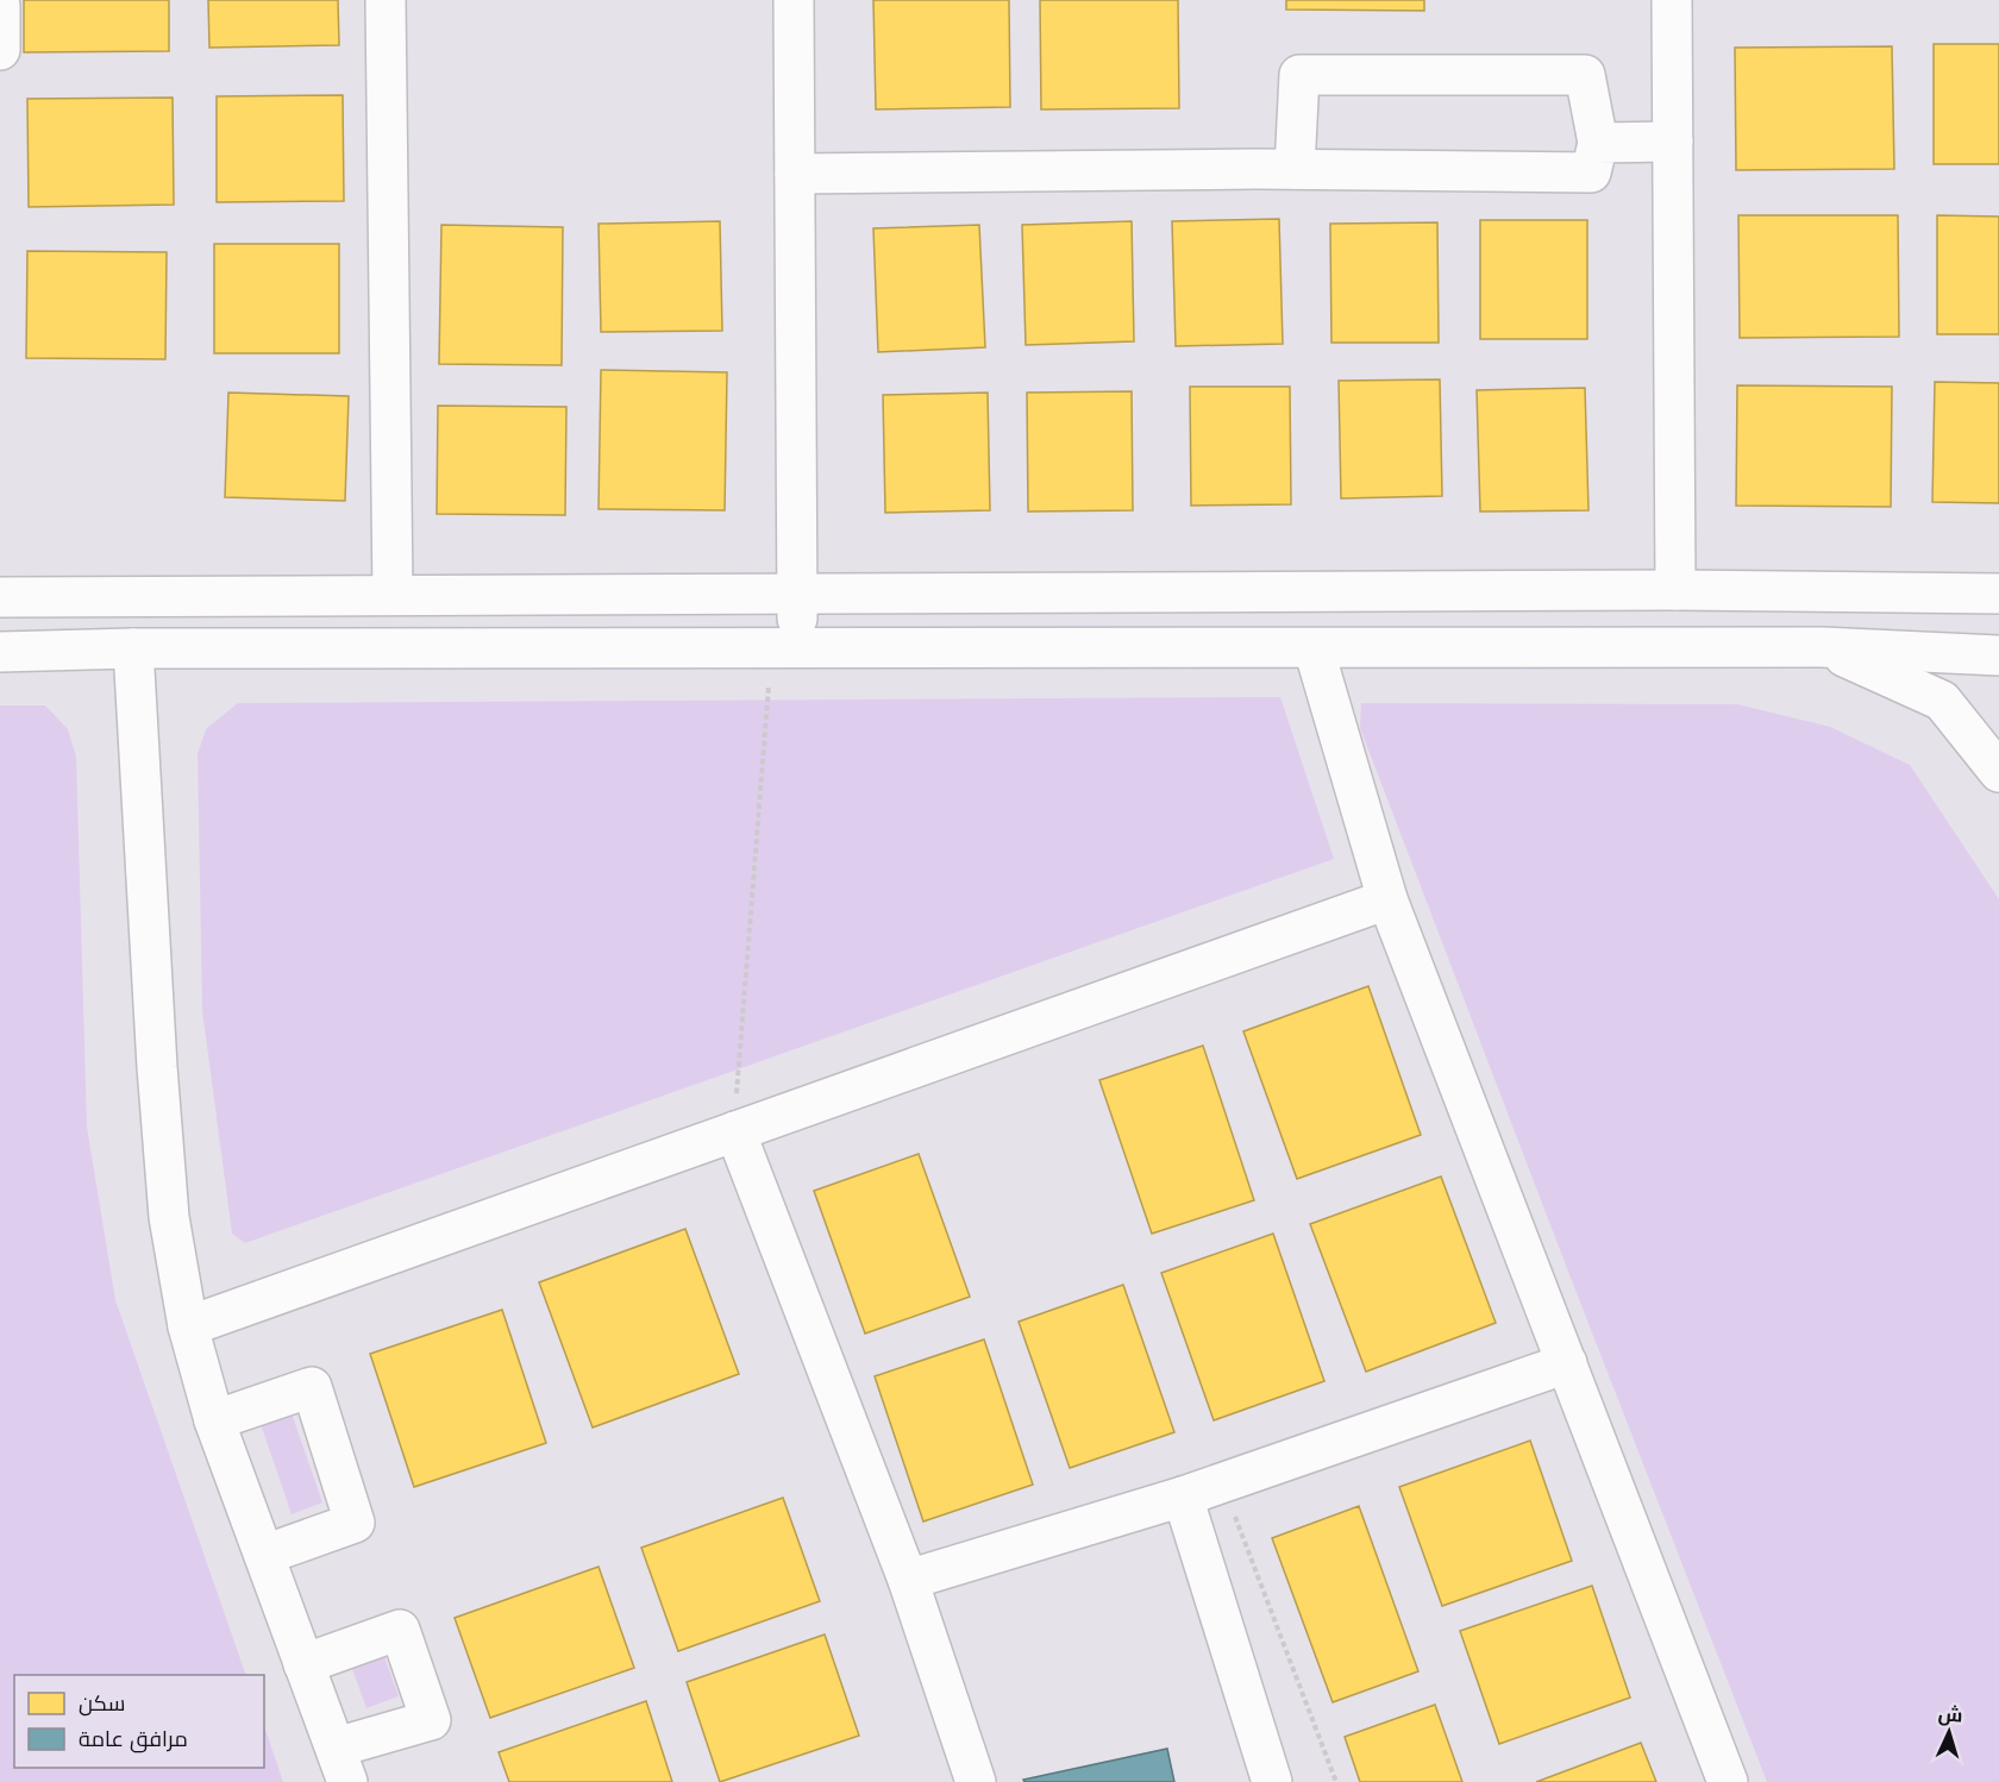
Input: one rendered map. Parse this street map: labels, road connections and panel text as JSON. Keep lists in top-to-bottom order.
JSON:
{
  "legend": ["سكن", "مرافق عامة"],
  "north": "top"
}
